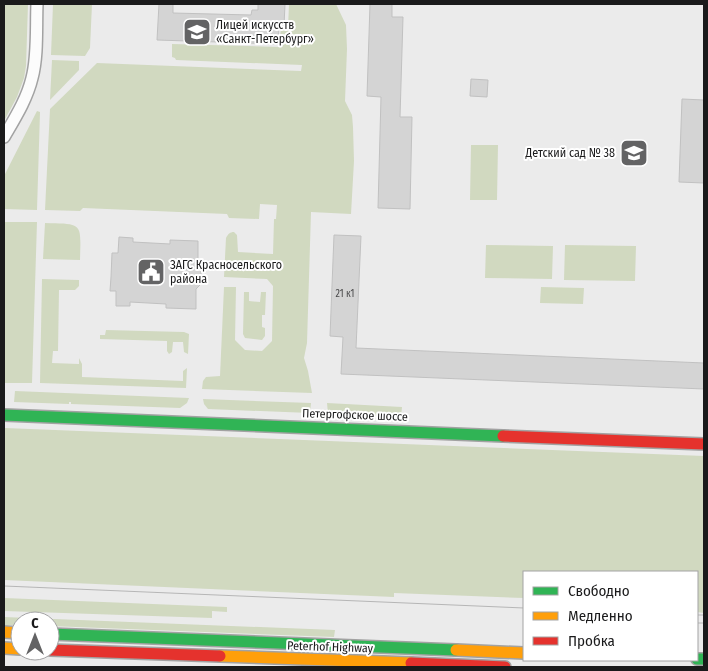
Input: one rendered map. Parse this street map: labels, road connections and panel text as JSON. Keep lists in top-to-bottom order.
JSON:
{
  "streets": {
    "main road": ["Петергофское шоссе", "Peterhof Highway"]
  },
  "places": {
    "school or university": ["Лицей искусств «Санкт-Петербург»", "Детский сад № 38"],
    "public building": ["ЗАГС Красносельского района"]
  },
  "house_numbers": ["21 к1"],
  "legend": ["Свободно", "Медленно", "Пробка"],
  "north": "top"
}
